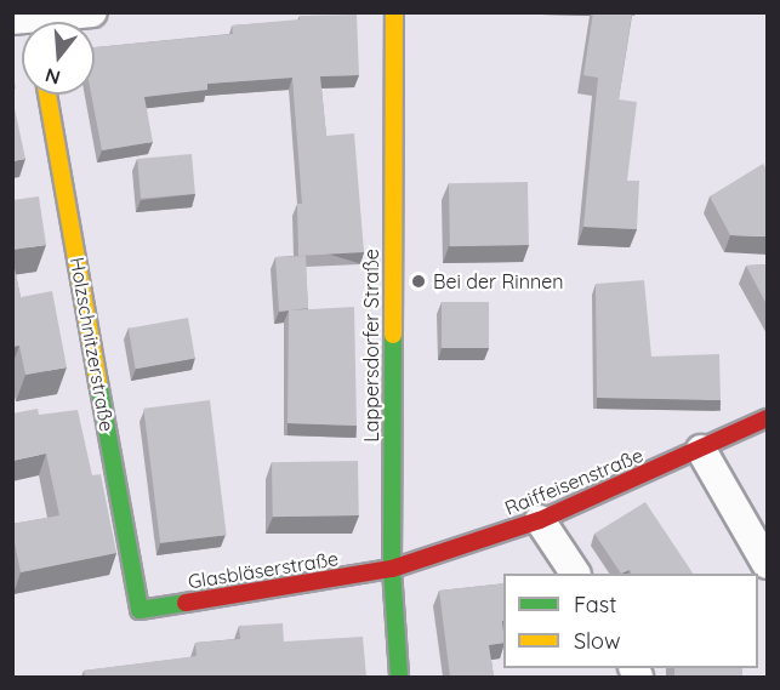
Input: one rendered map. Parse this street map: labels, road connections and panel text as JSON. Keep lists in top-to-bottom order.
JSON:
{
  "streets": {
    "street": [
      "Holzschnitzerstraße",
      "Lappersdorfer Straße",
      "Raiffeisenstraße",
      "Glasbläserstraße"
    ]
  },
  "crossings": [
    ["Holzschnitzerstraße", "Glasbläserstraße"],
    ["Lappersdorfer Straße", "Raiffeisenstraße"],
    ["Lappersdorfer Straße", "Glasbläserstraße"],
    ["Raiffeisenstraße", "Glasbläserstraße"]
  ],
  "places": ["Bei der Rinnen"],
  "legend": ["Fast", "Slow"],
  "north": "bottom"
}
